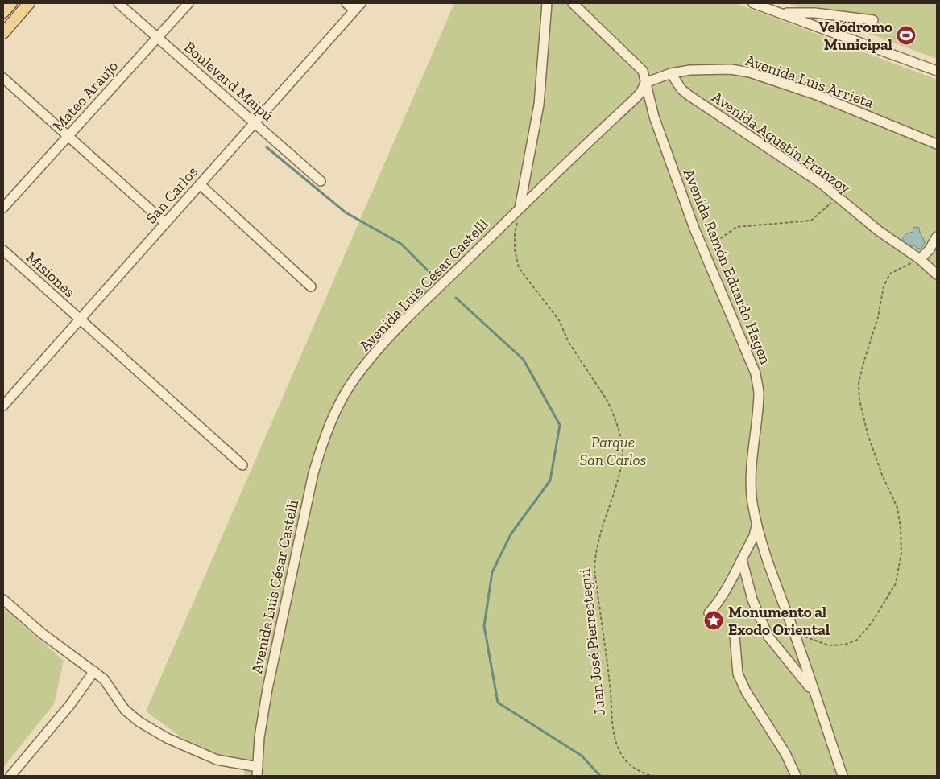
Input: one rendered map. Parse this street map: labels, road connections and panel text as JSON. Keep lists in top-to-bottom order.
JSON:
{
  "streets": {
    "street": [
      "Boulevard Maipú",
      "Avenida Luis Arrieta",
      "Mateo Araujo",
      "Avenida Agustín Franzoy",
      "San Carlos",
      "Avenida Ramón Eduardo Hagen",
      "Misiones",
      "Avenida Luis César Castelli"
    ],
    "path": ["Juan José Pierrestegui"]
  },
  "crossings": [
    ["Boulevard Maipú", "Mateo Araujo"],
    ["Boulevard Maipú", "San Carlos"],
    ["Avenida Luis Arrieta", "Avenida Agustín Franzoy"],
    ["Avenida Luis Arrieta", "Avenida Ramón Eduardo Hagen"],
    ["Avenida Luis Arrieta", "Avenida Luis César Castelli"],
    ["San Carlos", "Misiones"],
    ["Avenida Ramón Eduardo Hagen", "Avenida Luis César Castelli"]
  ],
  "parks": ["Parque San Carlos"],
  "places": {
    "sports": ["Velódromo Municipal"],
    "place": ["Monumento al Exodo Oriental"]
  }
}
